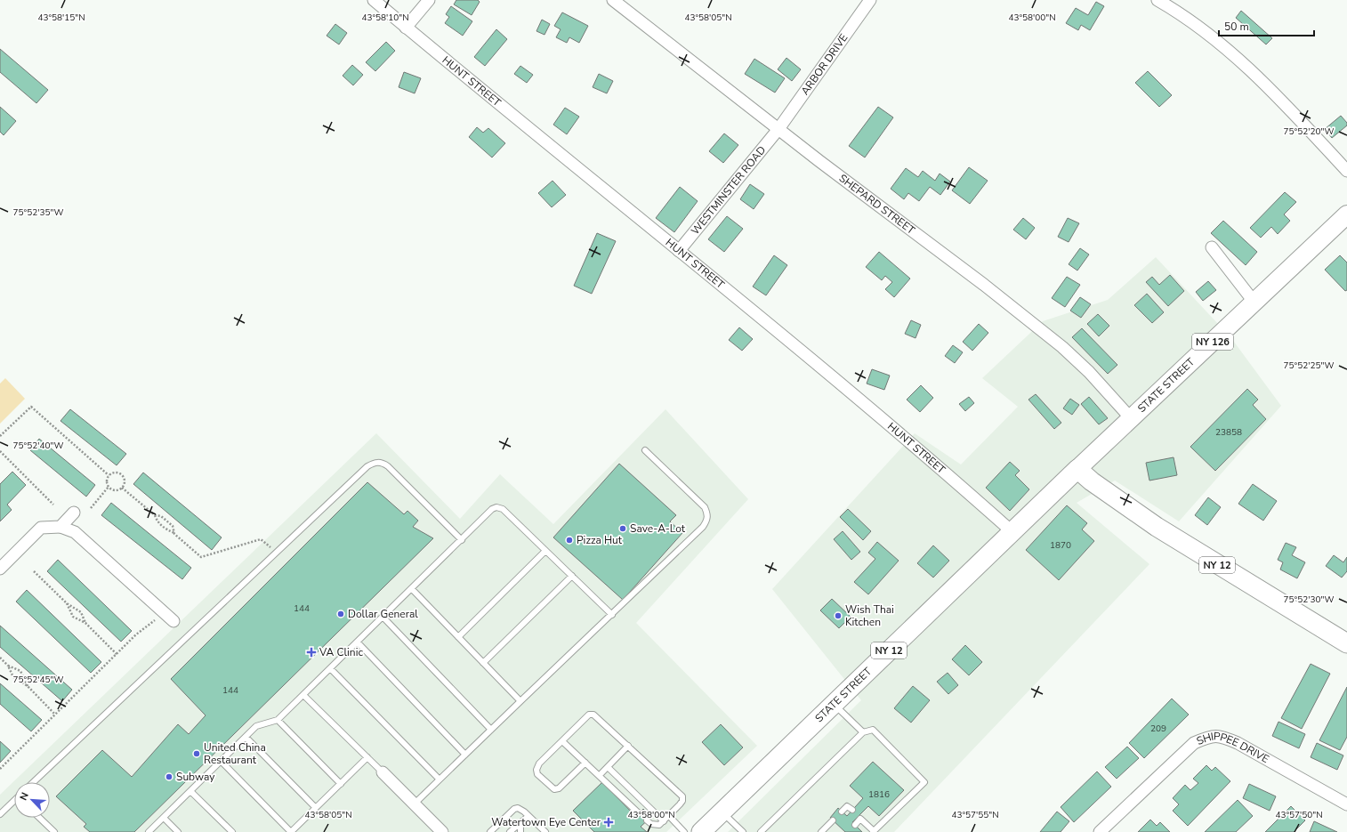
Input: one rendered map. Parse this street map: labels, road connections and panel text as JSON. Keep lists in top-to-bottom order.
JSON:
{
  "streets": {
    "highway": ["STATE STREET", "NY 12"],
    "main road": ["NY 126"],
    "street": [
      "ARBOR DRIVE",
      "HUNT STREET",
      "WESTMINSTER ROAD",
      "SHEPARD STREET",
      "SHIPPEE DRIVE"
    ]
  },
  "crossings": [
    ["ARBOR DRIVE", "WESTMINSTER ROAD"],
    ["ARBOR DRIVE", "SHEPARD STREET"],
    ["HUNT STREET", "WESTMINSTER ROAD"],
    ["HUNT STREET", "STATE STREET"],
    ["WESTMINSTER ROAD", "SHEPARD STREET"],
    ["SHEPARD STREET", "STATE STREET"],
    ["STATE STREET", "NY 12"]
  ],
  "places": {
    "other": [
      "Save-A-Lot",
      "Pizza Hut",
      "Dollar General",
      "Wish Thai Kitchen",
      "United China Restaurant",
      "Subway"
    ],
    "health": ["VA Clinic", "Watertown Eye Center"]
  },
  "house_numbers": [
    "23858",
    "1870",
    "144",
    "144",
    "209",
    "1816"
  ],
  "scale_bar": "50 m",
  "north": "top left",
  "coordinates": [
    "43°58'15\"N",
    "43°58'10\"N",
    "43°58'05\"N",
    "43°58'00\"N",
    "75°52'20\"W",
    "75°52'35\"W",
    "75°52'25\"W",
    "75°52'40\"W",
    "75°52'30\"W",
    "75°52'45\"W",
    "43°57'55\"N",
    "43°57'50\"N"
  ]
}
